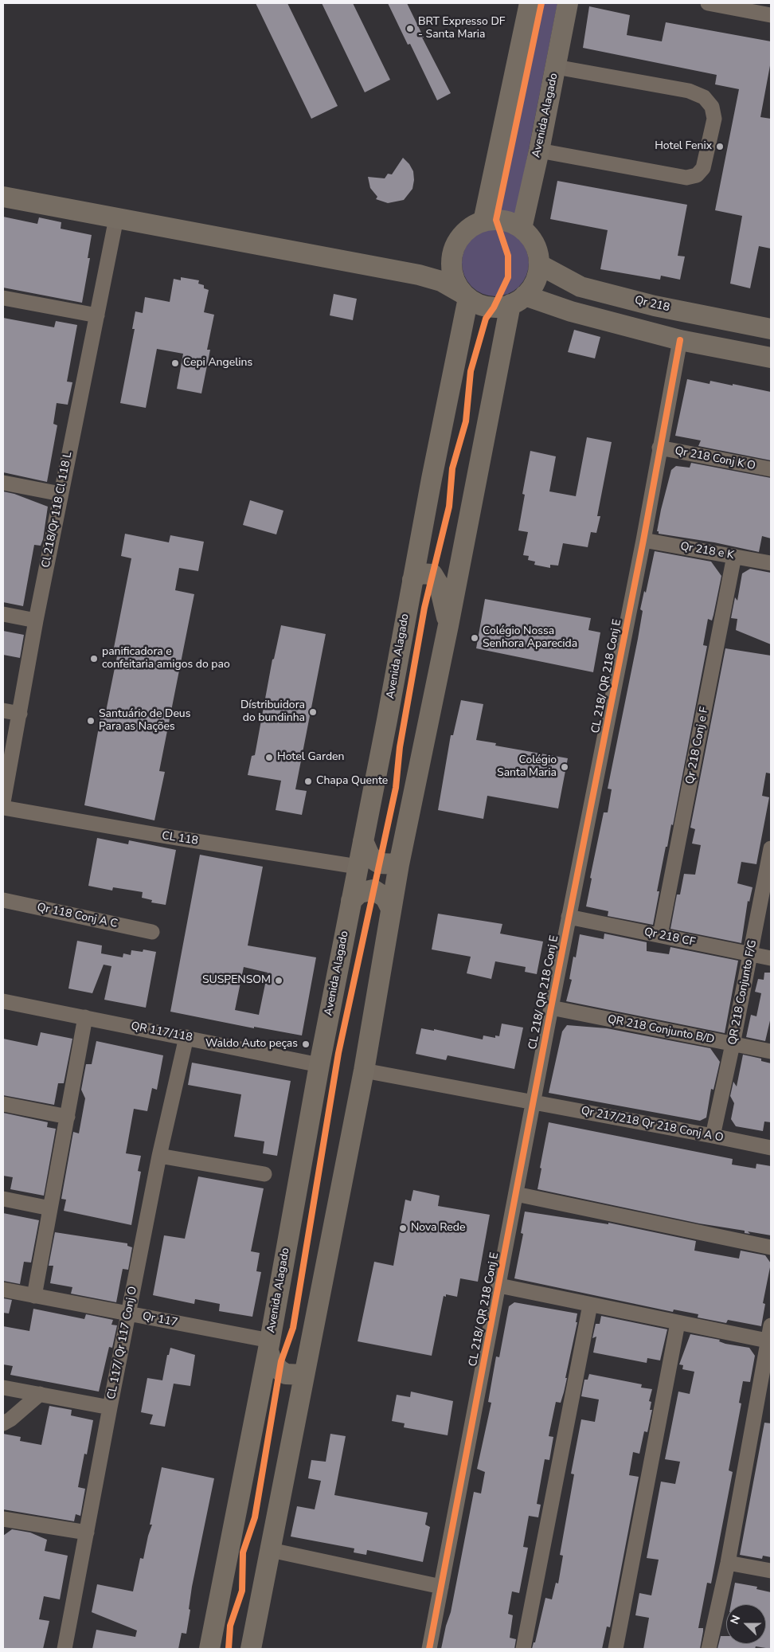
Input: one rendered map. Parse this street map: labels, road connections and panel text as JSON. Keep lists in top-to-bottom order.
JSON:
{
  "streets": {
    "main road": ["Avenida Alagado", "Qr 218"],
    "street": [
      "Qr 218 Conj K O",
      "Cl 218/Qr 118 Cl 118 L",
      "Qr 218 e K",
      "CL 218/ QR 218 Conj E",
      "Qr 218 Conj e F",
      "CL 118",
      "Qr 118 Conj A C",
      "Qr 218 CF",
      "QR 218 Conjunto F/G",
      "QR 218 Conjunto B/D",
      "QR 117/118",
      "Qr 217/218 Qr 218 Conj A O",
      "Qr 117",
      "CL 117/ Qr 117 Conj O"
    ]
  },
  "crossings": [
    ["Avenida Alagado", "Qr 218"],
    ["Avenida Alagado", "CL 118"],
    ["Avenida Alagado", "QR 117/118"],
    ["Avenida Alagado", "Qr 117"],
    ["Qr 218 Conj K O", "CL 218/ QR 218 Conj E"],
    ["Qr 218 e K", "CL 218/ QR 218 Conj E"],
    ["Qr 218 e K", "Qr 218 Conj e F"],
    ["CL 218/ QR 218 Conj E", "Qr 218 CF"],
    ["CL 218/ QR 218 Conj E", "QR 218 Conjunto B/D"],
    ["CL 218/ QR 218 Conj E", "Qr 217/218 Qr 218 Conj A O"],
    ["Qr 218 Conj e F", "Qr 218 CF"],
    ["Qr 218 CF", "QR 218 Conjunto F/G"],
    ["QR 218 Conjunto F/G", "QR 218 Conjunto B/D"],
    ["QR 218 Conjunto F/G", "Qr 217/218 Qr 218 Conj A O"],
    ["QR 117/118", "CL 117/ Qr 117 Conj O"],
    ["Qr 117", "CL 117/ Qr 117 Conj O"]
  ],
  "places": [
    "BRT Expresso DF - Santa Maria",
    "Hotel Fenix",
    "Cepi Angelins",
    "Colégio Nossa Senhora Aparecida",
    "panificadora e confeitaria amigos do pao",
    "Dístribuidora do bundinha",
    "Santuário de Deus Para as Nações",
    "Hotel Garden",
    "Colégio Santa Maria",
    "Chapa Quente",
    "SUSPENSOM",
    "Waldo Auto peças",
    "Nova Rede"
  ],
  "north": "left"
}
